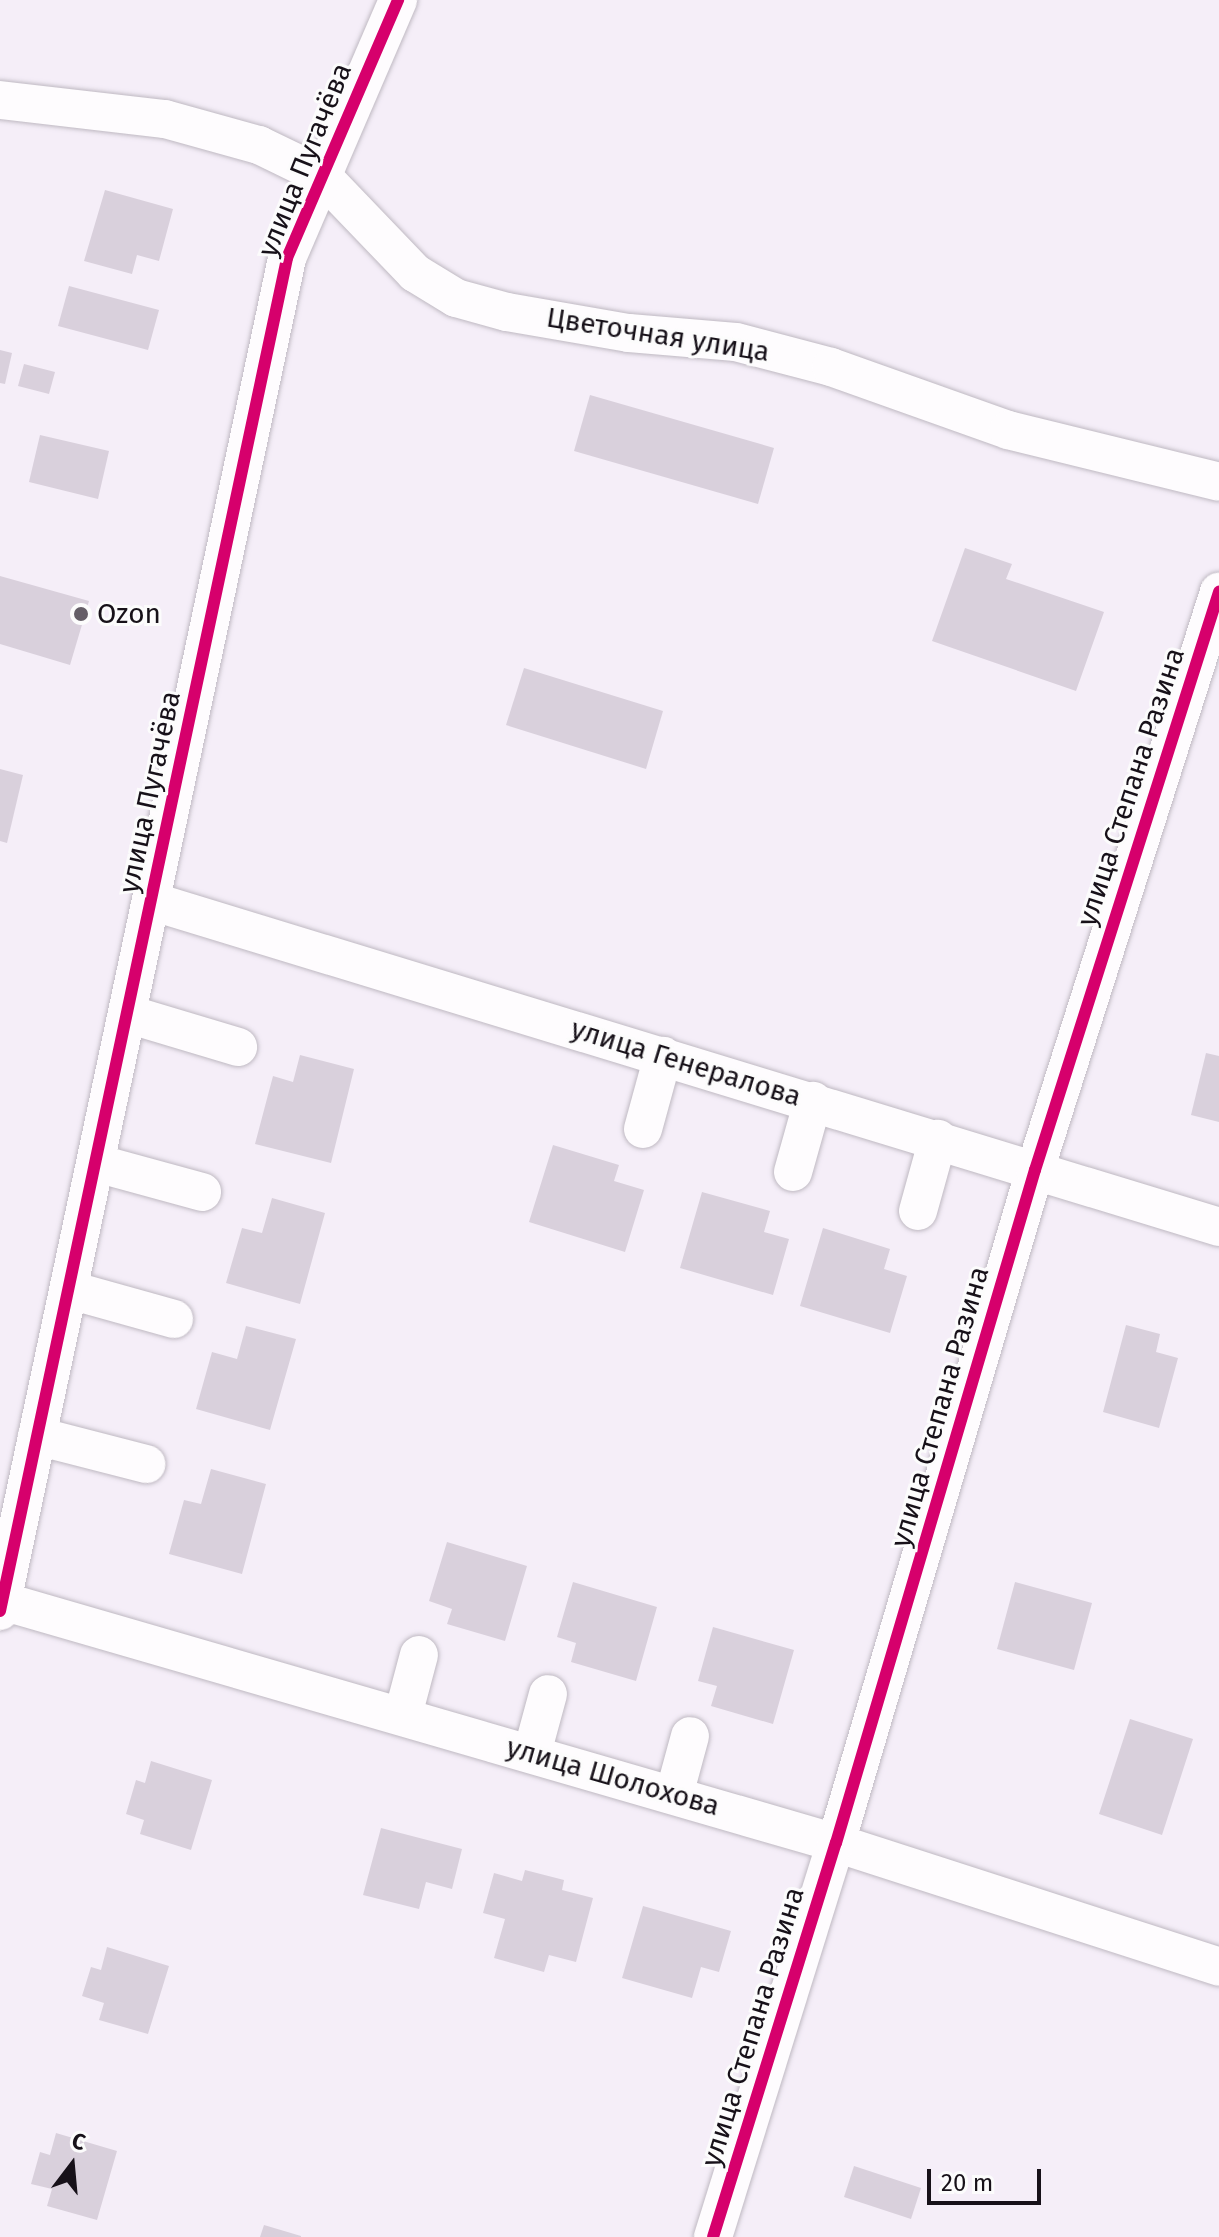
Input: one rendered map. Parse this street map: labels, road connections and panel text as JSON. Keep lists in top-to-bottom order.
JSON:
{
  "streets": {
    "street": [
      "улица Пугачёва",
      "Цветочная улица",
      "улица Степана Разина",
      "улица Генералова",
      "улица Шолохова"
    ]
  },
  "crossings": [
    ["улица Пугачёва", "Цветочная улица"],
    ["улица Пугачёва", "улица Генералова"],
    ["улица Пугачёва", "улица Шолохова"],
    ["улица Степана Разина", "улица Генералова"],
    ["улица Степана Разина", "улица Шолохова"]
  ],
  "places": ["Ozon"],
  "scale_bar": "20 m",
  "north": "top"
}
